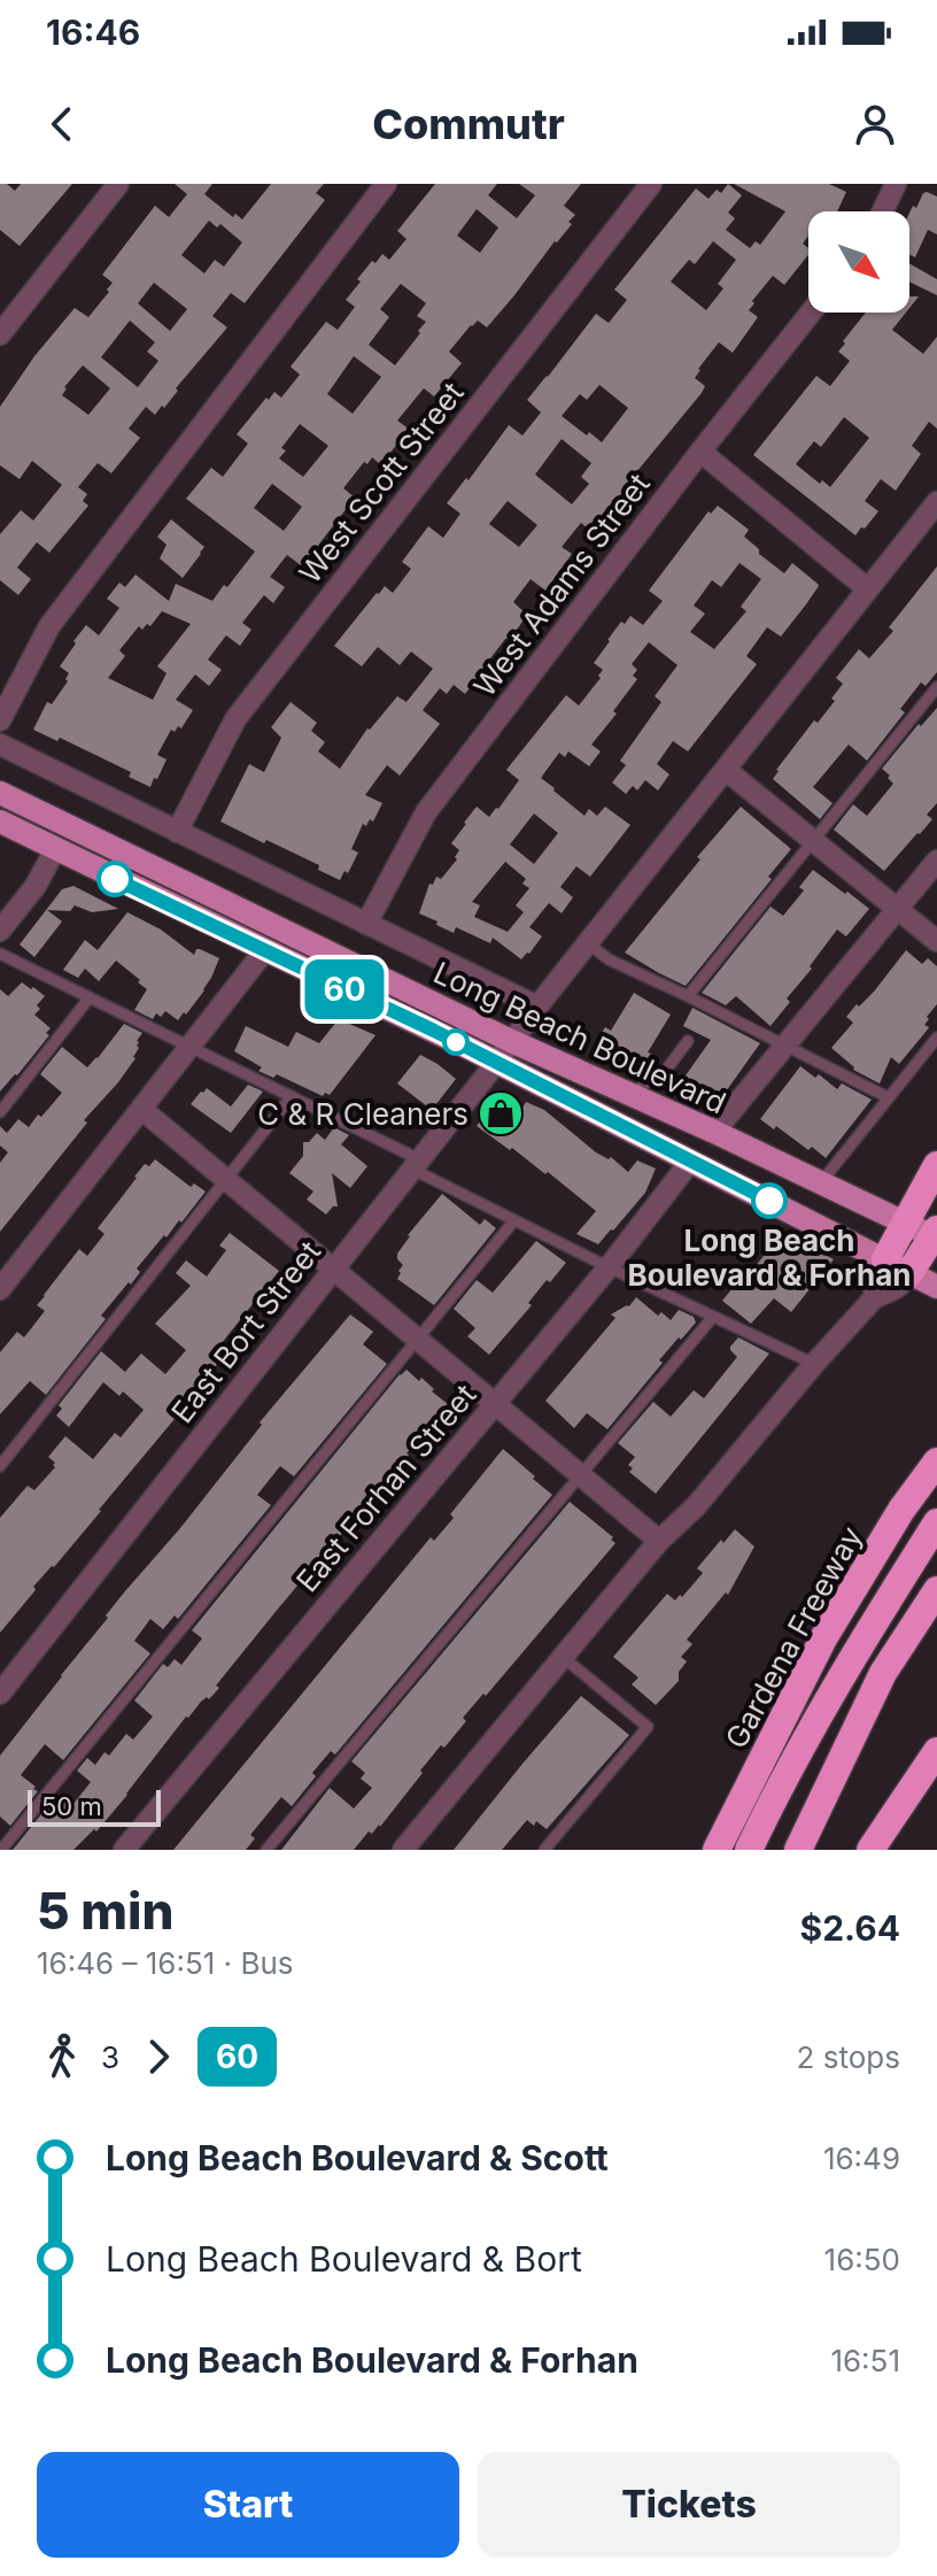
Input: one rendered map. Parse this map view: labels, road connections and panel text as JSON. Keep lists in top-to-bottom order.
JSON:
{
  "streets": {
    "highway": ["Gardena Freeway"],
    "main road": ["Long Beach Boulevard"],
    "street": [
      "West Scott Street",
      "West Adams Street",
      "East Bort Street",
      "East Forhan Street"
    ]
  },
  "crossings": [
    ["Long Beach Boulevard", "East Bort Street"],
    ["Long Beach Boulevard", "East Forhan Street"]
  ],
  "places": {
    "shop": ["C & R Cleaners"],
    "other": ["Long Beach Boulevard & Forhan"]
  },
  "lines": ["bus line 60"],
  "scale_bar": "50 m",
  "north": "bottom right",
  "page": {
    "status": "16:46",
    "header": "Commutr",
    "on_map": "60",
    "scale": "50 m",
    "heading": ["5 min", "16:46 – 16:51 · Bus", "$2.64"],
    "legs": ["3", "60", "2 stops"],
    "list": [
      {
        "name": "Long Beach Boulevard & Scott",
        "value": "16:49"
      },
      {
        "name": "Long Beach Boulevard & Bort",
        "value": "16:50"
      },
      {
        "name": "Long Beach Boulevard & Forhan",
        "value": "16:51"
      }
    ],
    "buttons": ["Start", "Tickets"]
  }
}
